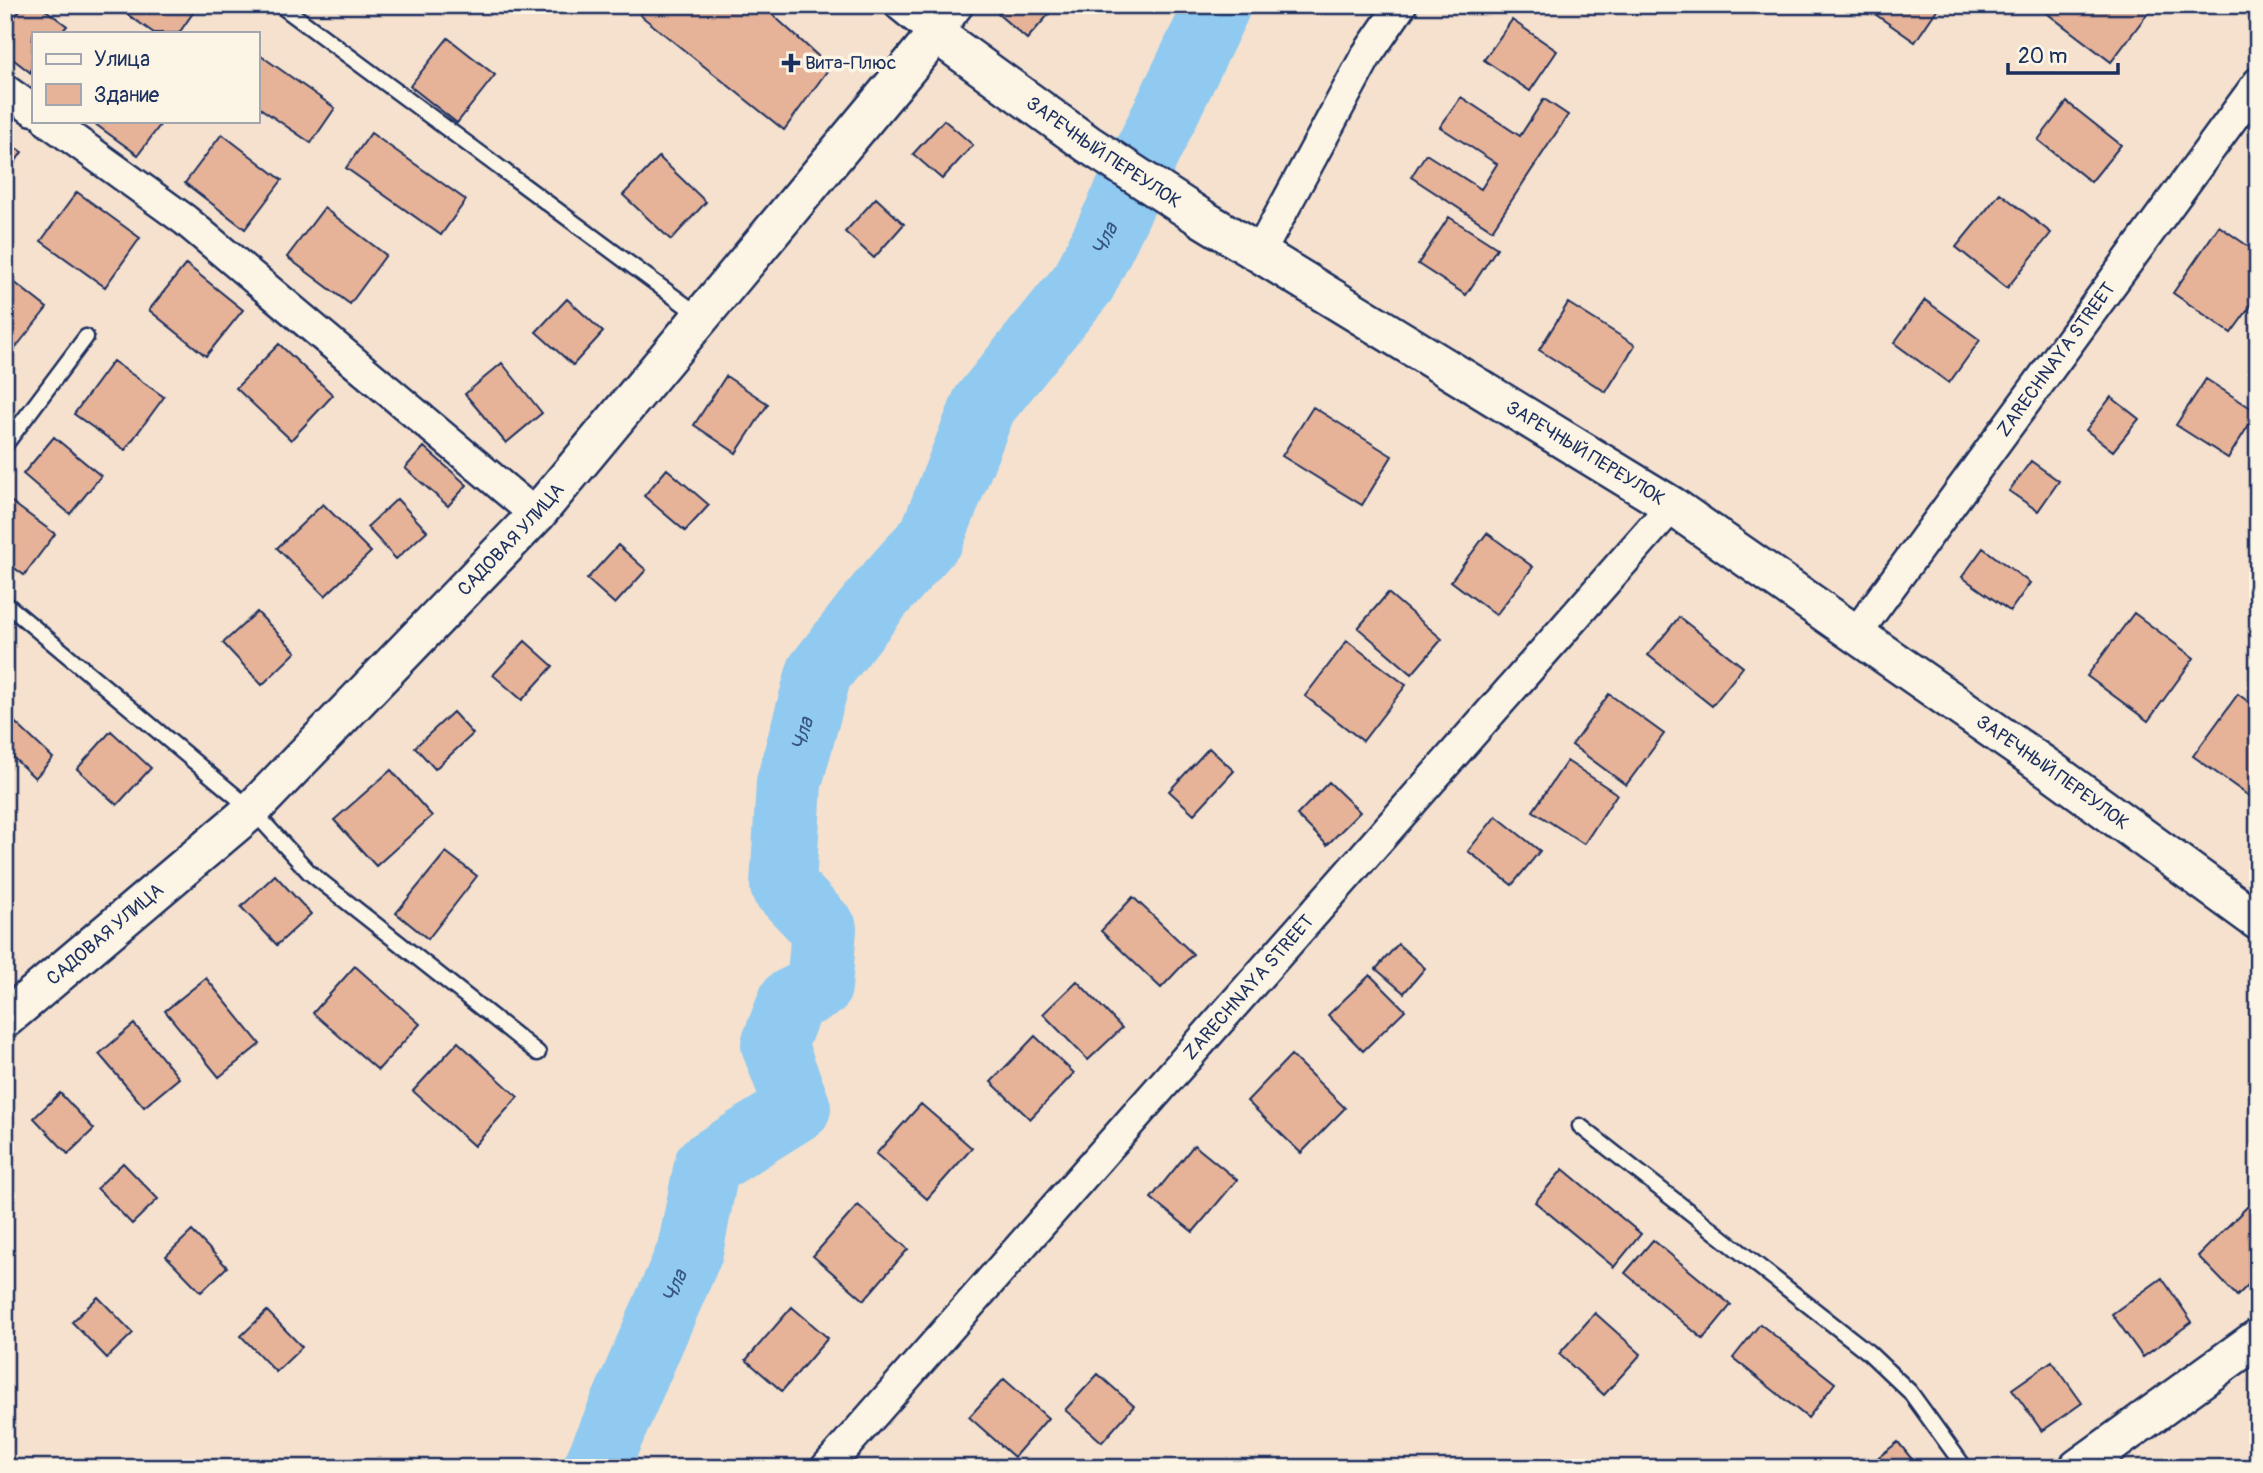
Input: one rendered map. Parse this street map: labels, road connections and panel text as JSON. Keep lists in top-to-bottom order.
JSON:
{
  "streets": {
    "street": ["ЗАРЕЧНЫЙ ПЕРЕУЛОК", "ZARECHNAYA STREET", "САДОВАЯ УЛИЦА"]
  },
  "crossings": [
    ["ЗАРЕЧНЫЙ ПЕРЕУЛОК", "ZARECHNAYA STREET"],
    ["ЗАРЕЧНЫЙ ПЕРЕУЛОК", "САДОВАЯ УЛИЦА"]
  ],
  "water": ["Чла"],
  "places": {
    "health": ["Вита-Плюс"]
  },
  "legend": ["Улица", "Здание"],
  "scale_bar": "20 m"
}
